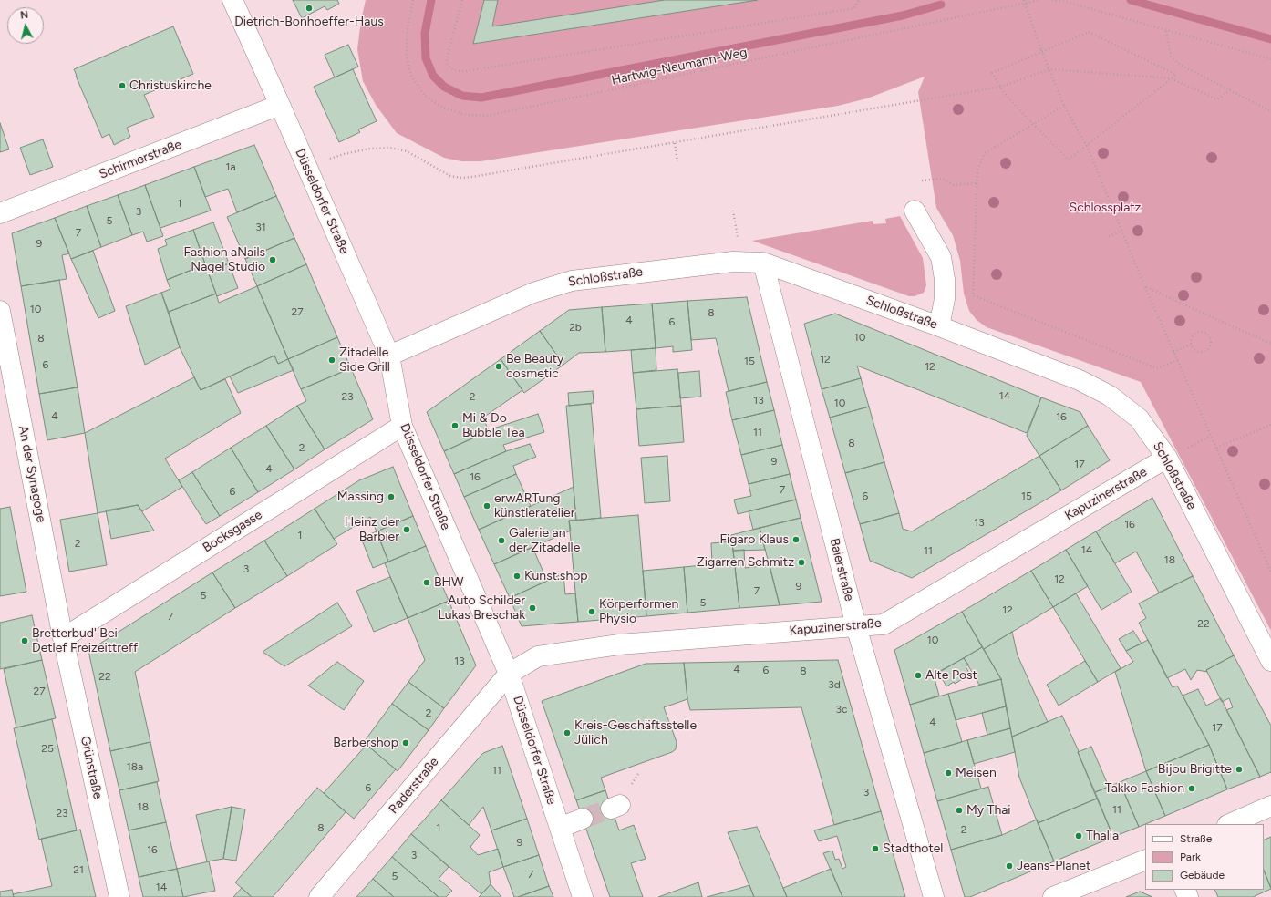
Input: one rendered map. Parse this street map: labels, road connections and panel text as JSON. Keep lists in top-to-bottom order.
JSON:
{
  "streets": {
    "street": [
      "Schirmerstraße",
      "Düsseldorfer Straße",
      "Schloßstraße",
      "An der Synagoge",
      "Kapuzinerstraße",
      "Bocksgasse",
      "Baierstraße",
      "Grünstraße",
      "Raderstraße"
    ],
    "path": ["Hartwig-Neumann-Weg"]
  },
  "crossings": [
    ["Schirmerstraße", "Düsseldorfer Straße"],
    ["Düsseldorfer Straße", "Schloßstraße"],
    ["Düsseldorfer Straße", "Kapuzinerstraße"],
    ["Düsseldorfer Straße", "Bocksgasse"],
    ["Düsseldorfer Straße", "Raderstraße"],
    ["Schloßstraße", "Kapuzinerstraße"],
    ["Schloßstraße", "Baierstraße"],
    ["An der Synagoge", "Bocksgasse"],
    ["An der Synagoge", "Grünstraße"],
    ["Kapuzinerstraße", "Baierstraße"],
    ["Kapuzinerstraße", "Raderstraße"],
    ["Bocksgasse", "Grünstraße"]
  ],
  "parks": ["Schlossplatz"],
  "places": [
    "Dietrich-Bonhoeffer-Haus",
    "Christuskirche",
    "Fashion aNails Nagel Studio",
    "Zitadelle Side Grill",
    "Be Beauty cosmetic",
    "Mi & Do Bubble Tea",
    "Massing",
    "erwARTung künstleratelier",
    "Heinz der Barbier",
    "Figaro Klaus",
    "Galerie an der Zitadelle",
    "Zigarren Schmitz",
    "Kunst.shop",
    "BHW",
    "Auto Schilder Lukas Breschak",
    "Körperformen Physio",
    "Bretterbud' Bei Detlef Freizeittreff",
    "Alte Post",
    "Kreis-Geschäftsstelle Jülich",
    "Barbershop",
    "Bijou Brigitte",
    "Meisen",
    "Takko Fashion",
    "My Thai",
    "Thalia",
    "Stadthotel",
    "Jeans-Planet"
  ],
  "house_numbers": [
    "1a",
    "1",
    "3",
    "5",
    "31",
    "7",
    "9",
    "10",
    "27",
    "8",
    "4",
    "6",
    "2b",
    "10",
    "8",
    "12",
    "15",
    "6",
    "12",
    "14",
    "23",
    "2",
    "13",
    "10",
    "4",
    "16",
    "11",
    "8",
    "2",
    "9",
    "17",
    "4",
    "16",
    "7",
    "6",
    "6",
    "15",
    "13",
    "16",
    "1",
    "2",
    "14",
    "11",
    "18",
    "3",
    "12",
    "9",
    "7",
    "5",
    "5",
    "12",
    "7",
    "22",
    "10",
    "13",
    "4",
    "6",
    "8",
    "22",
    "3d",
    "27",
    "3c",
    "2",
    "4",
    "17",
    "25",
    "18a",
    "11",
    "6",
    "3",
    "18",
    "11",
    "23",
    "8",
    "1",
    "2",
    "9",
    "16",
    "3",
    "21",
    "7",
    "5",
    "14"
  ],
  "legend": ["Straße", "Park", "Gebäude"],
  "north": "top"
}
